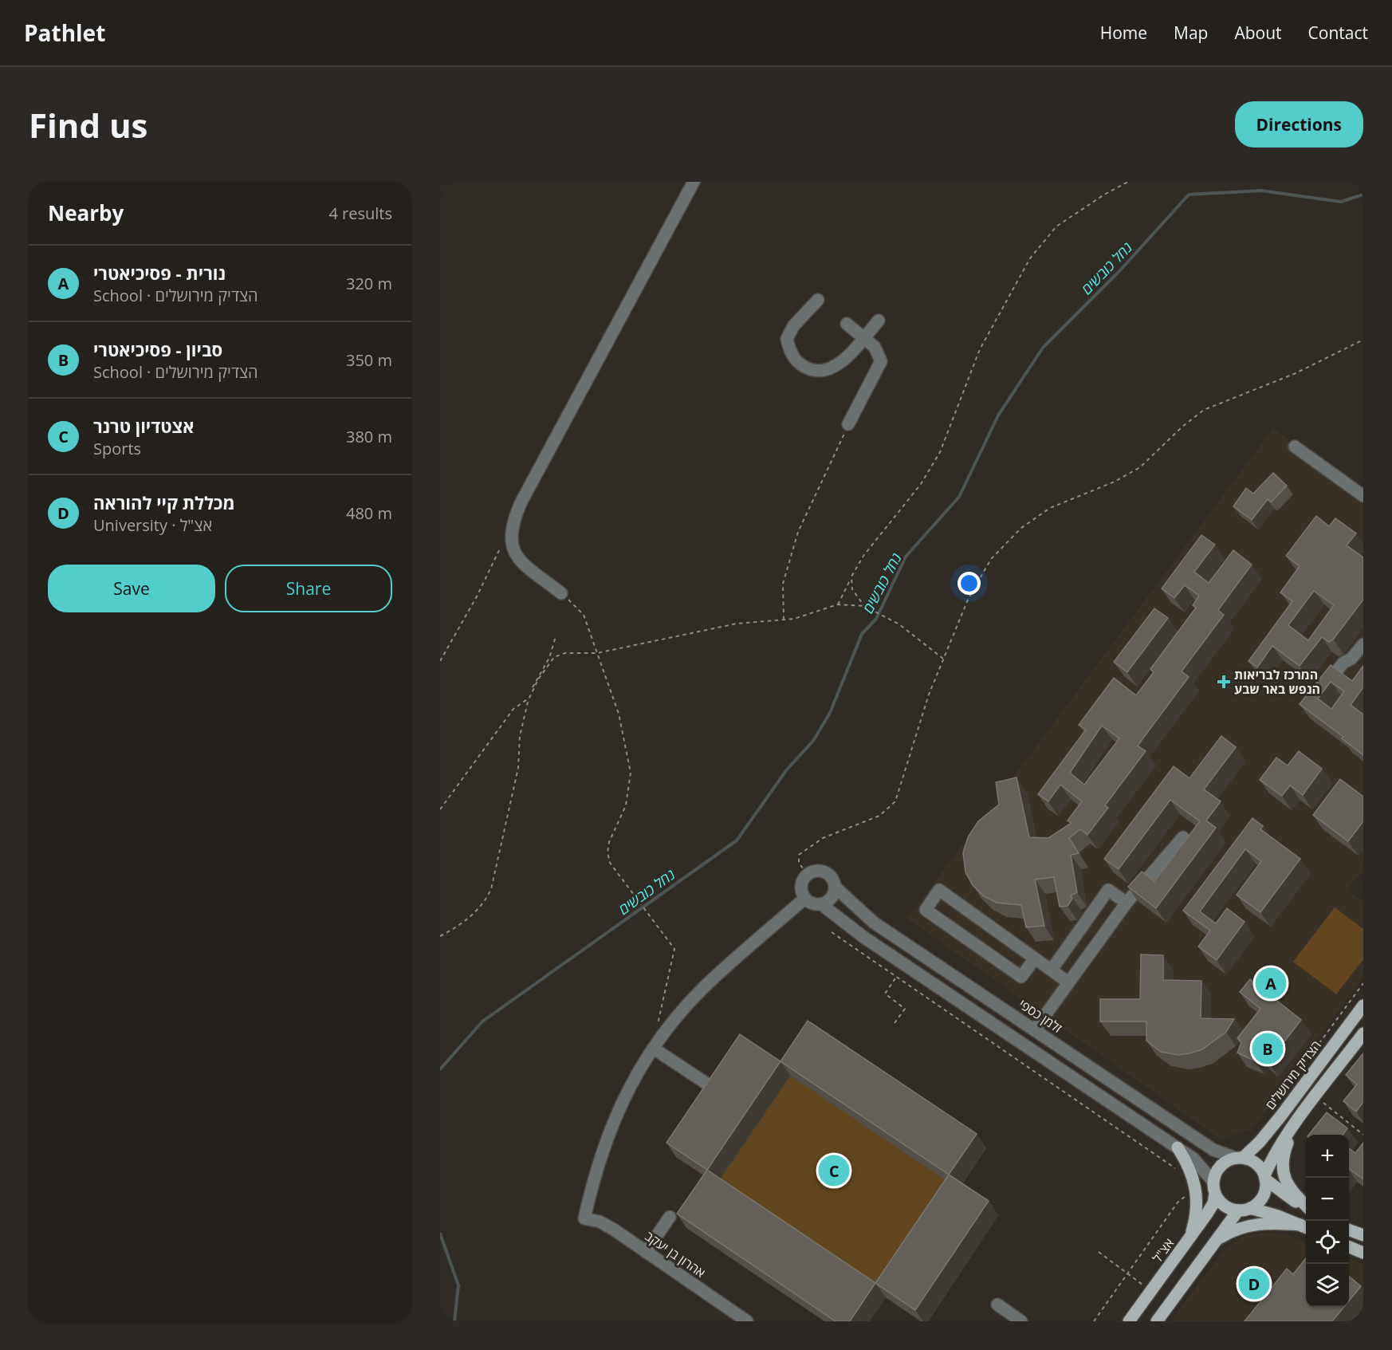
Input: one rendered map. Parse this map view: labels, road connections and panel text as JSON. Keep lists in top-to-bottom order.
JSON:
{
  "streets": {
    "main road": ["הצדיק מירושלים", "אצ\"ל"],
    "street": ["זלמן כספי", "אהרון בן יעקב"]
  },
  "crossings": [
    ["זלמן כספי", "הצדיק מירושלים"],
    ["זלמן כספי", "אצ\"ל"],
    ["הצדיק מירושלים", "אצ\"ל"]
  ],
  "water": ["נחל כובשים"],
  "places": {
    "health": ["המרכז לבריאות הנפש באר שבע"]
  },
  "page": {
    "header": "Pathlet",
    "nav": [
      "Home",
      "Map",
      "About",
      "Contact"
    ],
    "buttons": [
      "Directions",
      ["Save", "Share"]
    ],
    "title": "Find us",
    "heading": ["Nearby", "4 results"],
    "list": [
      {
        "mark": "A",
        "name": "נורית - פסיכיאטרי",
        "note": "School · הצדיק מירושלים",
        "value": "320 m"
      },
      {
        "mark": "B",
        "name": "סביון - פסיכיאטרי",
        "note": "School · הצדיק מירושלים",
        "value": "350 m"
      },
      {
        "mark": "C",
        "name": "אצטדיון טרנר",
        "note": "Sports",
        "value": "380 m"
      },
      {
        "mark": "D",
        "name": "מכללת קיי להוראה",
        "note": "University · אצ\"ל",
        "value": "480 m"
      }
    ],
    "pins": [
      "A",
      "B",
      "C",
      "D"
    ],
    "map_buttons": ["+", "−"]
  }
}
